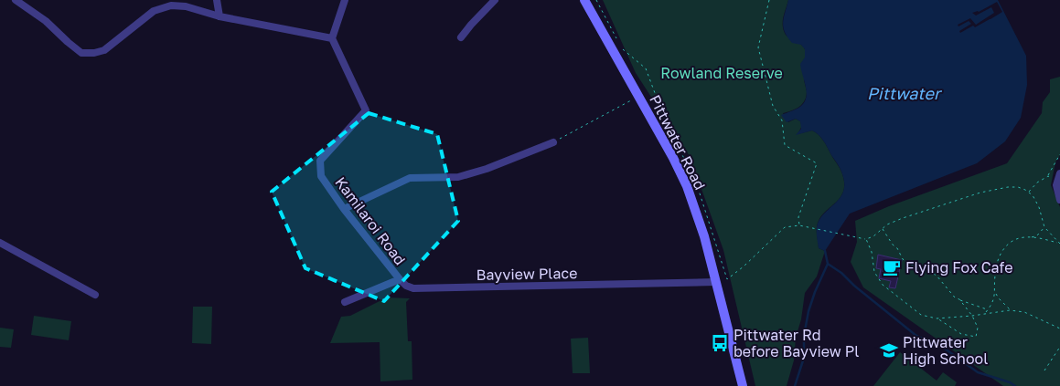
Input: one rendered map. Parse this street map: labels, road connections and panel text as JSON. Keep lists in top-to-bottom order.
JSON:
{
  "streets": {
    "main road": ["Pittwater Road"],
    "street": ["Kamilaroi Road", "Bayview Place"]
  },
  "crossings": [
    ["Pittwater Road", "Bayview Place"],
    ["Kamilaroi Road", "Bayview Place"]
  ],
  "water": ["Pittwater"],
  "parks": ["Rowland Reserve"],
  "places": {
    "cafe": ["Flying Fox Cafe"],
    "bus stop": ["Pittwater Rd before Bayview Pl"],
    "school or university": ["Pittwater High School"]
  }
}
